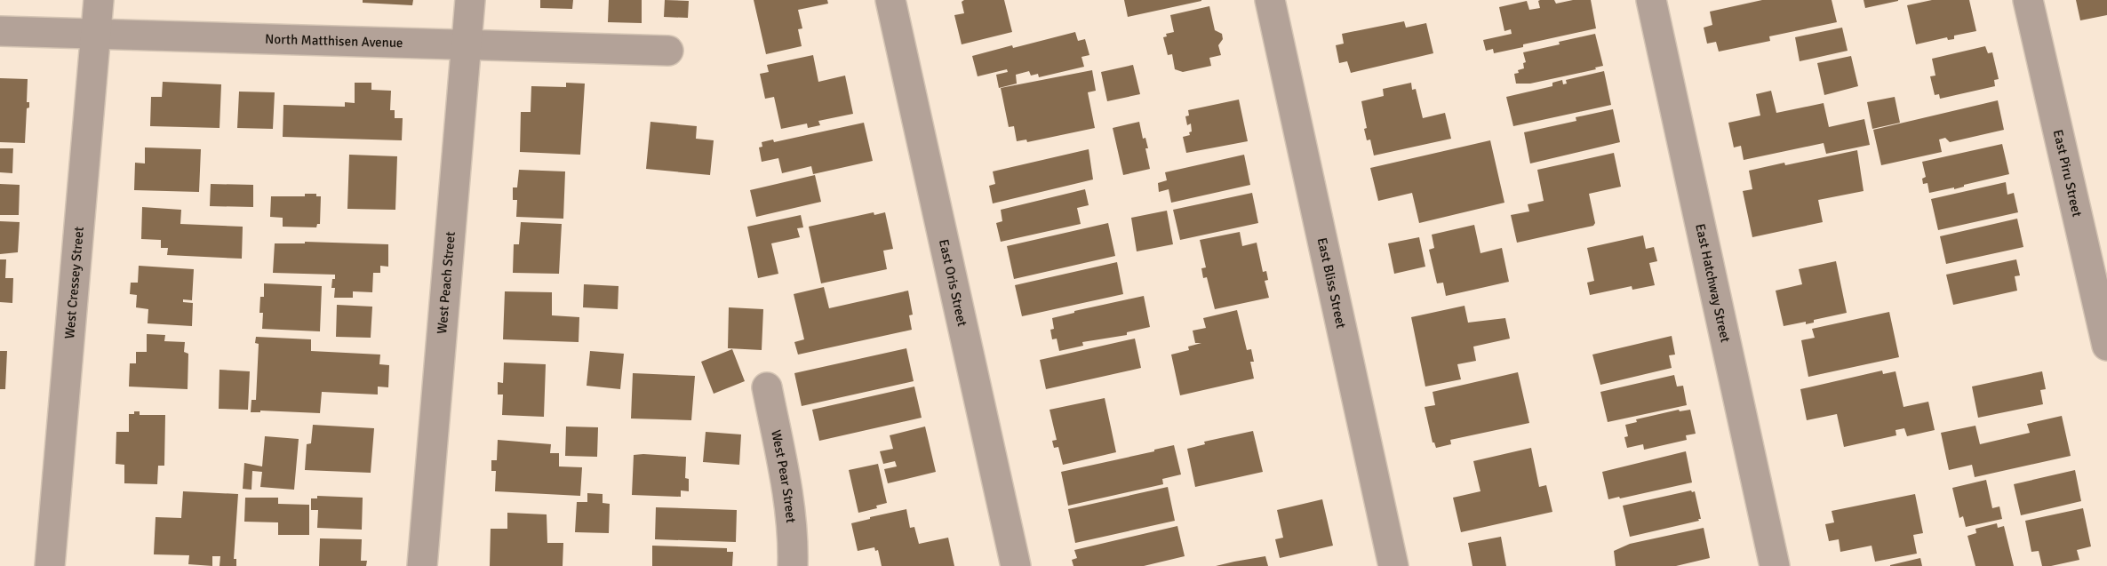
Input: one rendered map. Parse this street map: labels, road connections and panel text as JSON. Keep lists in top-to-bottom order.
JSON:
{
  "streets": {
    "street": [
      "North Matthisen Avenue",
      "East Piru Street",
      "East Oris Street",
      "East Bliss Street",
      "East Hatchway Street",
      "West Cressey Street",
      "West Peach Street",
      "West Pear Street"
    ]
  },
  "crossings": [
    ["North Matthisen Avenue", "West Cressey Street"],
    ["North Matthisen Avenue", "West Peach Street"]
  ]
}
